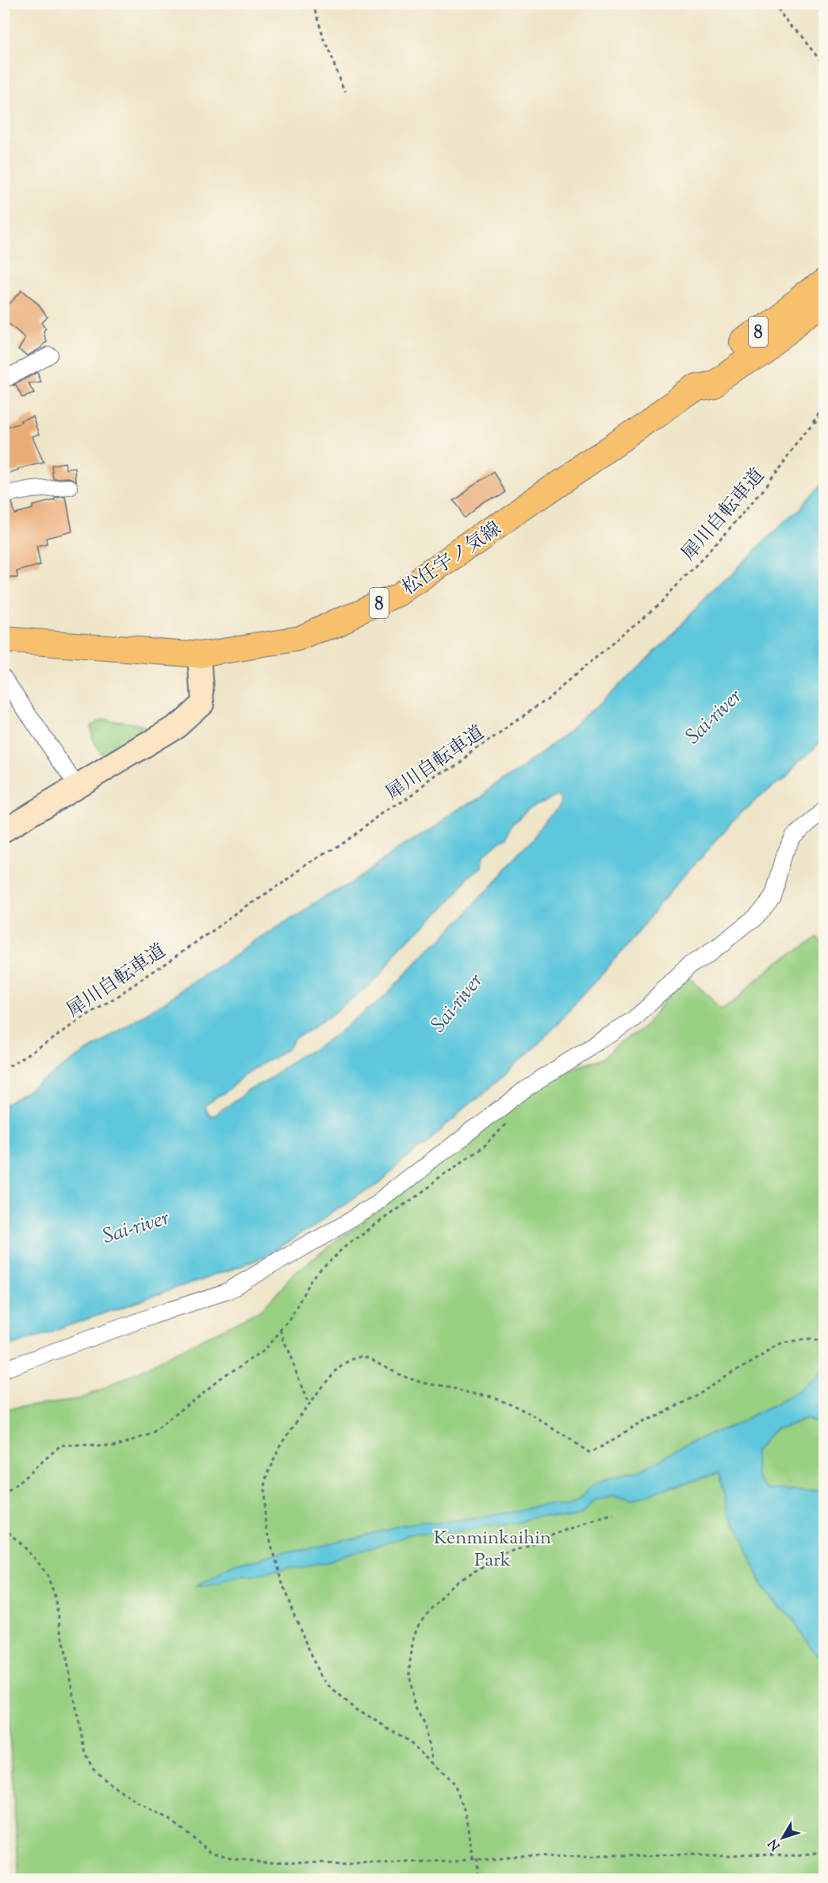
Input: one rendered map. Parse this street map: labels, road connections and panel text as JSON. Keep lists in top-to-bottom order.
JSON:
{
  "streets": {
    "main road": ["8", "松任宇ノ気線"],
    "path": ["犀川自転車道"]
  },
  "water": ["Sai-river"],
  "parks": ["Kenminkaihin Park"],
  "north": "bottom left"
}
